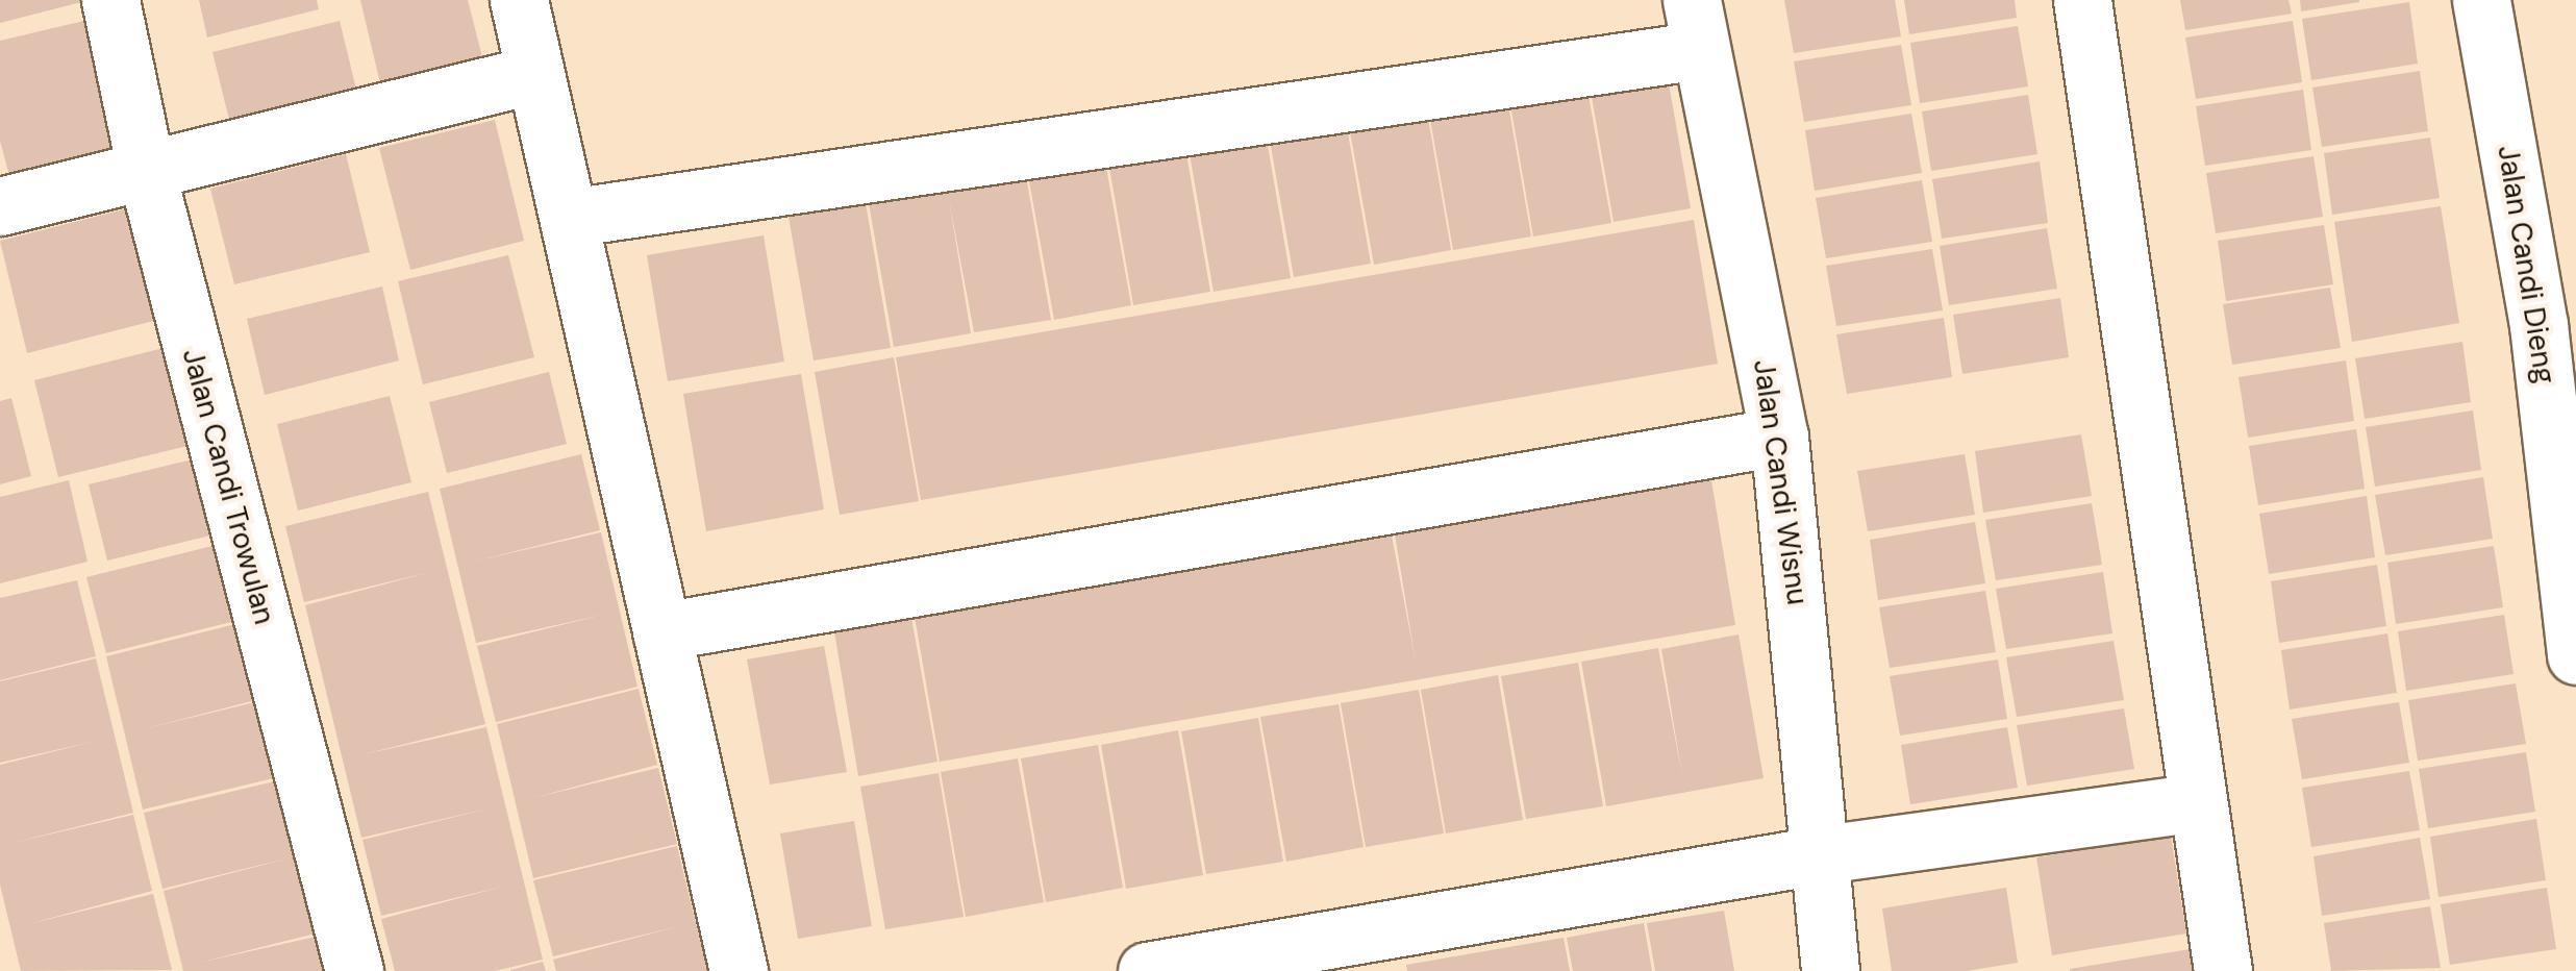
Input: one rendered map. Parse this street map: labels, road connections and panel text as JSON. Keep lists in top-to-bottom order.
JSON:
{
  "streets": {
    "street": ["Jalan Candi Dieng", "Jalan Candi Wisnu", "Jalan Candi Trowulan"]
  }
}
